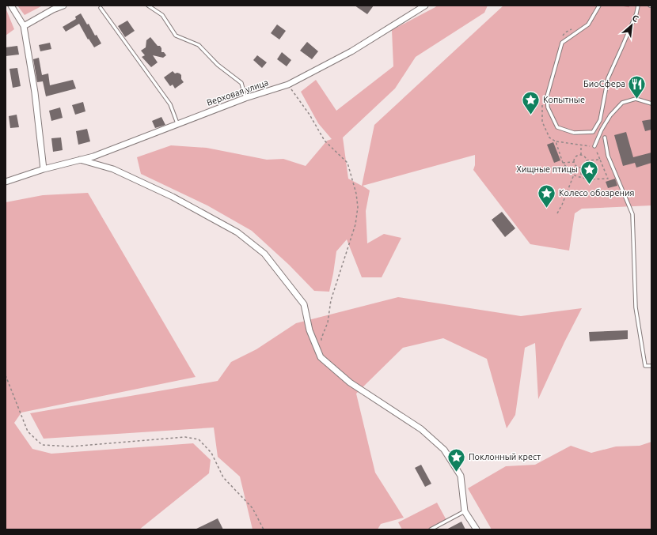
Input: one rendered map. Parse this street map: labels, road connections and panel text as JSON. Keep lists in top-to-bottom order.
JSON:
{
  "streets": {
    "street": ["Верховая улица"]
  },
  "places": {
    "restaurant": ["БиоСфера"],
    "place": [
      "Копытные",
      "Хищные птицы",
      "Колесо обозрения",
      "Поклонный крест"
    ]
  },
  "north": "top right"
}
